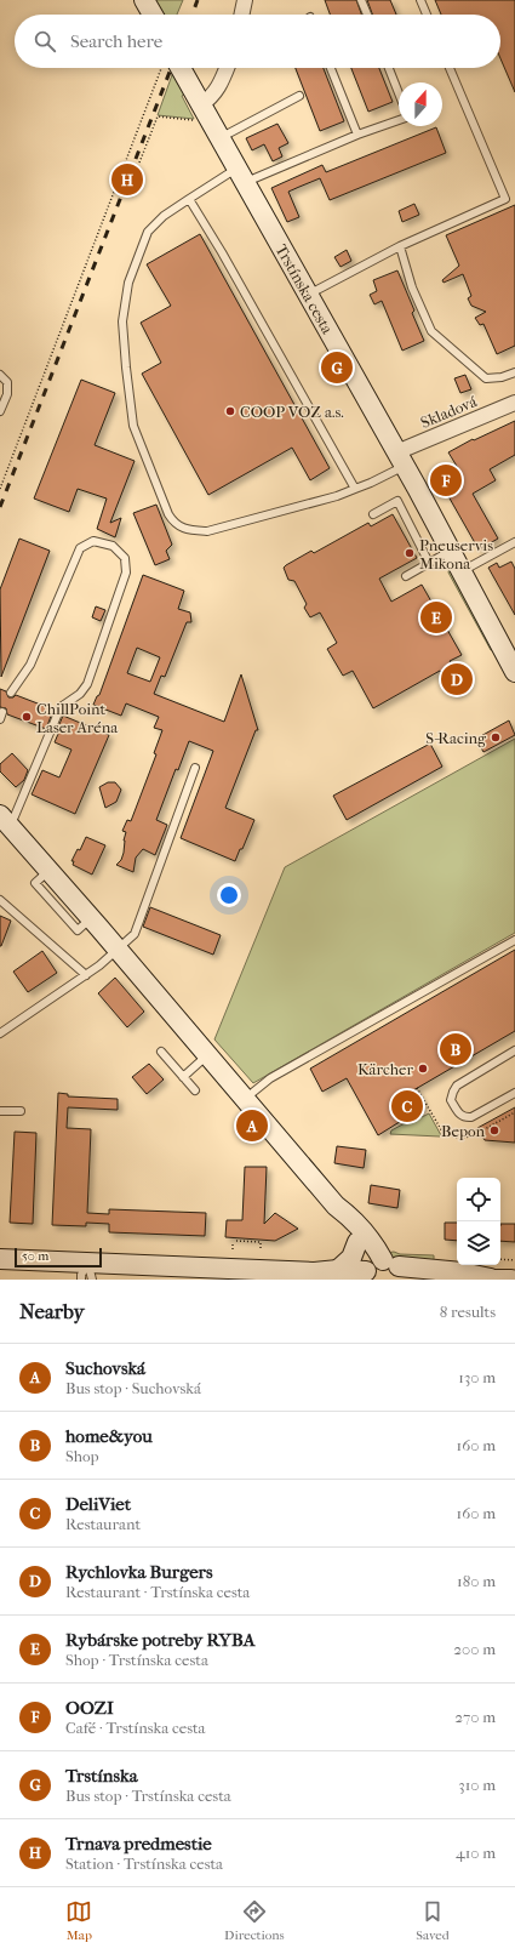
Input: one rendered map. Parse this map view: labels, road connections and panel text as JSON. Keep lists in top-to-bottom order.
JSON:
{
  "streets": {
    "main road": ["Trstínska cesta"],
    "street": ["Skladová"]
  },
  "crossings": [
    ["Trstínska cesta", "Skladová"]
  ],
  "places": [
    "COOP VOZ a.s.",
    "Pneuservis Mikona",
    "ChillPoint Laser Aréna",
    "S-Racing",
    "Kärcher",
    "Bepon"
  ],
  "scale_bar": "50 m",
  "north": "top",
  "page": {
    "search": "Search here",
    "pins": [
      "H",
      "G",
      "F",
      "E",
      "D",
      "B",
      "C",
      "A"
    ],
    "scale": "50 m",
    "heading": ["Nearby", "8 results"],
    "list": [
      {
        "mark": "A",
        "name": "Suchovská",
        "note": "Bus stop · Suchovská",
        "value": "130 m"
      },
      {
        "mark": "B",
        "name": "home&you",
        "note": "Shop",
        "value": "160 m"
      },
      {
        "mark": "C",
        "name": "DeliViet",
        "note": "Restaurant",
        "value": "160 m"
      },
      {
        "mark": "D",
        "name": "Rychlovka Burgers",
        "note": "Restaurant · Trstínska cesta",
        "value": "180 m"
      },
      {
        "mark": "E",
        "name": "Rybárske potreby RYBA",
        "note": "Shop · Trstínska cesta",
        "value": "200 m"
      },
      {
        "mark": "F",
        "name": "OOZI",
        "note": "Café · Trstínska cesta",
        "value": "270 m"
      },
      {
        "mark": "G",
        "name": "Trstínska",
        "note": "Bus stop · Trstínska cesta",
        "value": "310 m"
      },
      {
        "mark": "H",
        "name": "Trnava predmestie",
        "note": "Station · Trstínska cesta",
        "value": "410 m"
      }
    ],
    "nav": ["Map", "Directions", "Saved"]
  }
}
